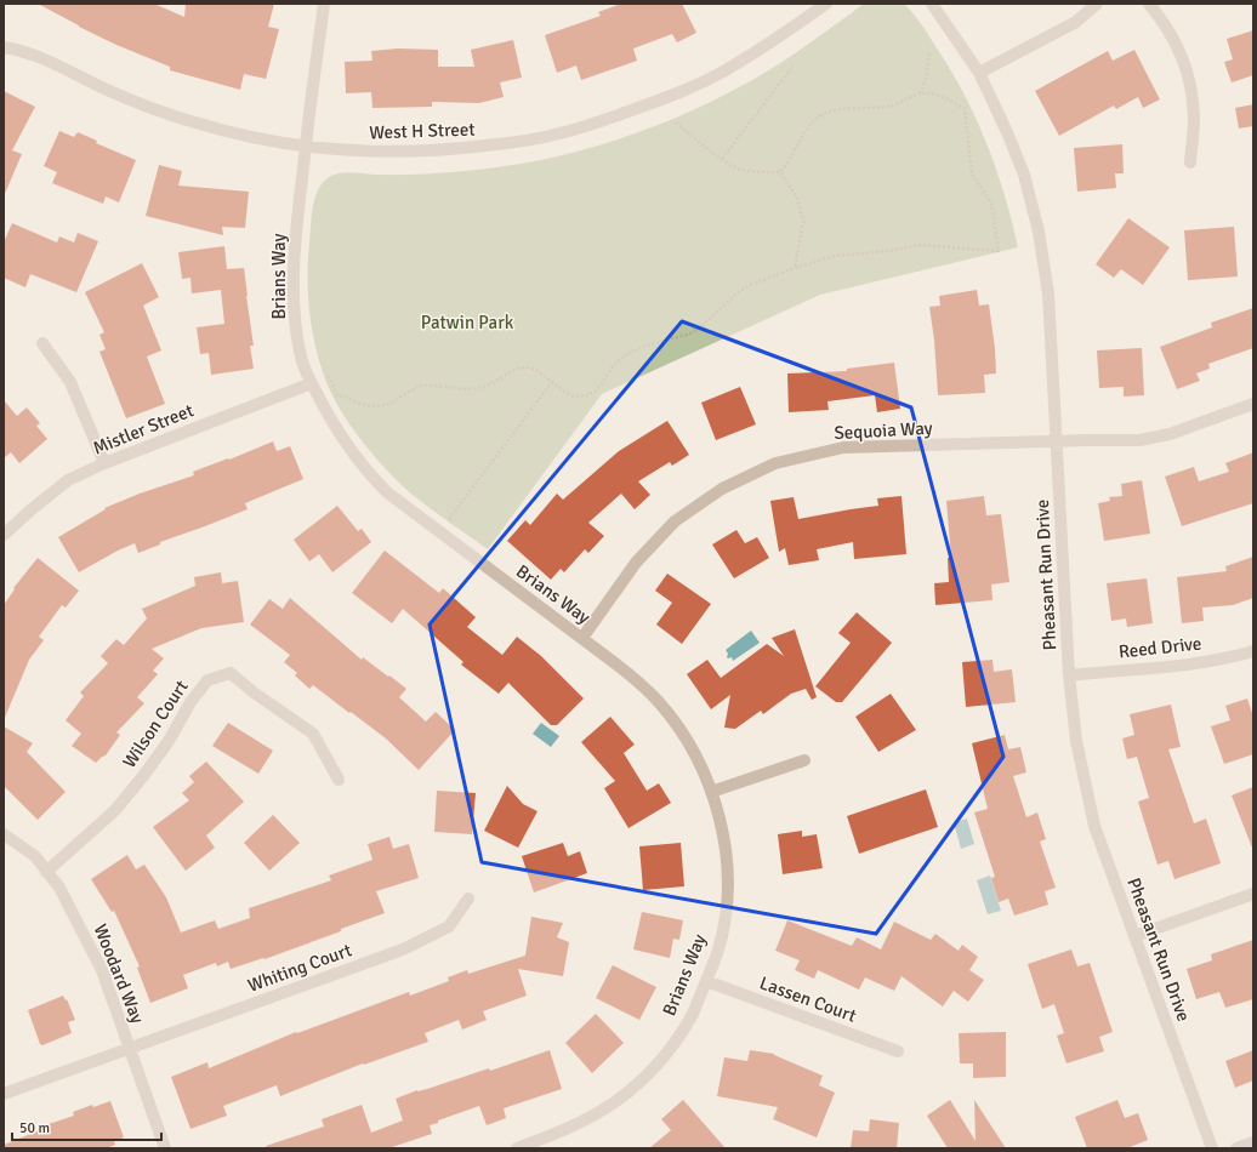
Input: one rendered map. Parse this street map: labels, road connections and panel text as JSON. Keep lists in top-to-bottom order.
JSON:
{
  "streets": {
    "street": [
      "West H Street",
      "Brians Way",
      "Mistler Street",
      "Sequoia Way",
      "Pheasant Run Drive",
      "Reed Drive",
      "Wilson Court",
      "Whiting Court",
      "Woodard Way",
      "Lassen Court"
    ]
  },
  "crossings": [
    ["West H Street", "Brians Way"],
    ["Brians Way", "Mistler Street"],
    ["Brians Way", "Sequoia Way"],
    ["Brians Way", "Lassen Court"],
    ["Sequoia Way", "Pheasant Run Drive"],
    ["Pheasant Run Drive", "Reed Drive"],
    ["Wilson Court", "Woodard Way"],
    ["Whiting Court", "Woodard Way"]
  ],
  "parks": ["Patwin Park"],
  "scale_bar": "50 m"
}
